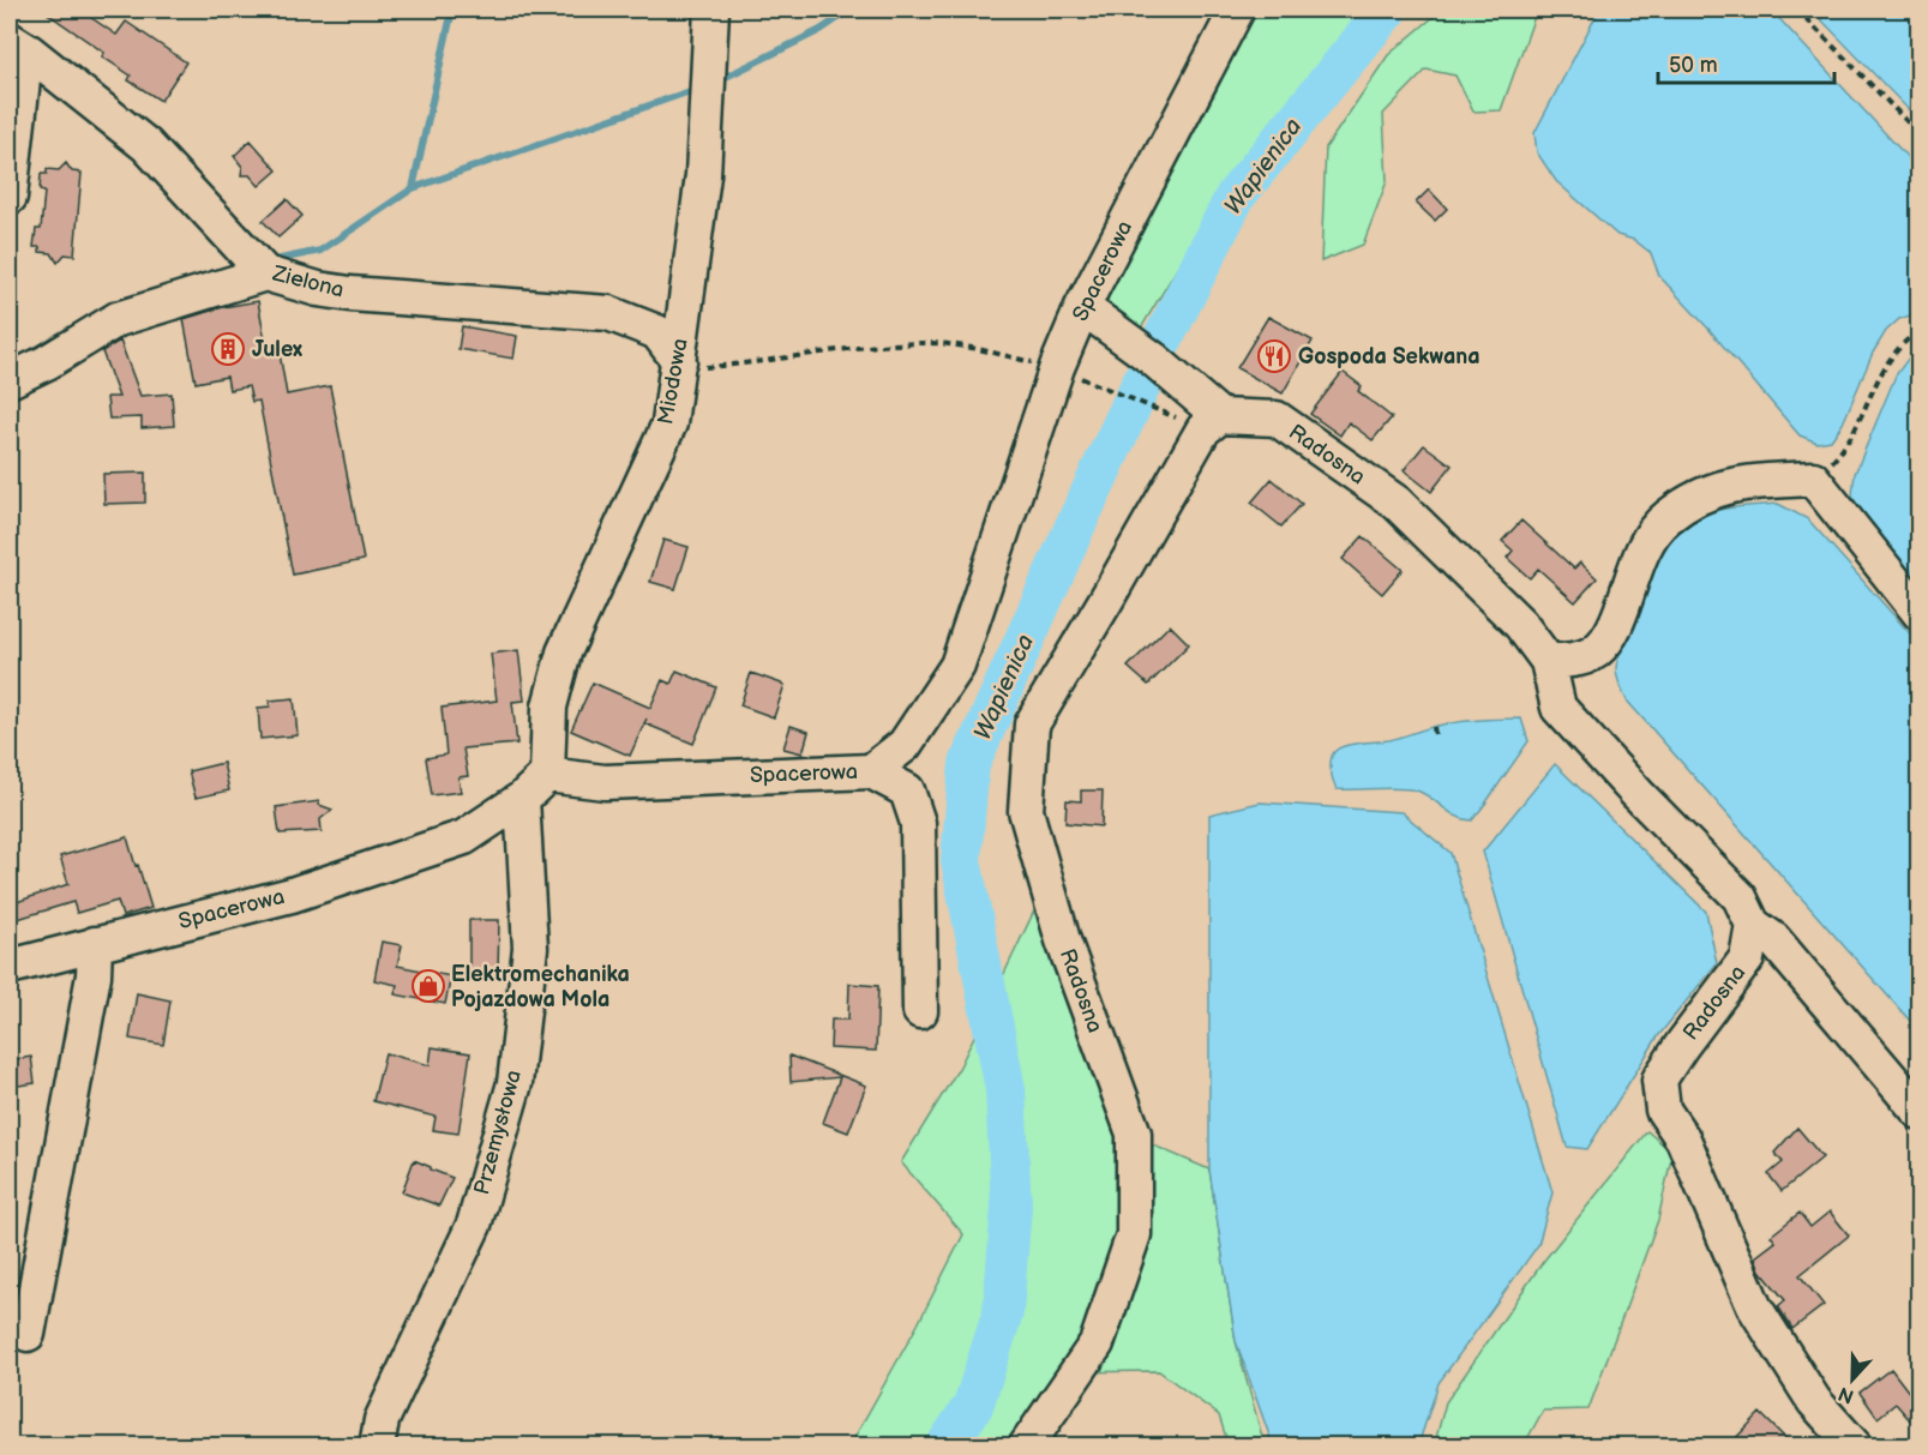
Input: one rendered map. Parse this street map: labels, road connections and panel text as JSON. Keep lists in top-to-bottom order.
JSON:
{
  "streets": {
    "street": [
      "Spacerowa",
      "Zielona",
      "Miodowa",
      "Radosna",
      "Przemysłowa"
    ]
  },
  "crossings": [
    ["Spacerowa", "Miodowa"],
    ["Spacerowa", "Przemysłowa"],
    ["Zielona", "Miodowa"]
  ],
  "water": ["Wapienica"],
  "places": {
    "building": ["Julex"],
    "restaurant": ["Gospoda Sekwana"],
    "shop": ["Elektromechanika Pojazdowa Mola"]
  },
  "scale_bar": "50 m",
  "north": "bottom"
}
